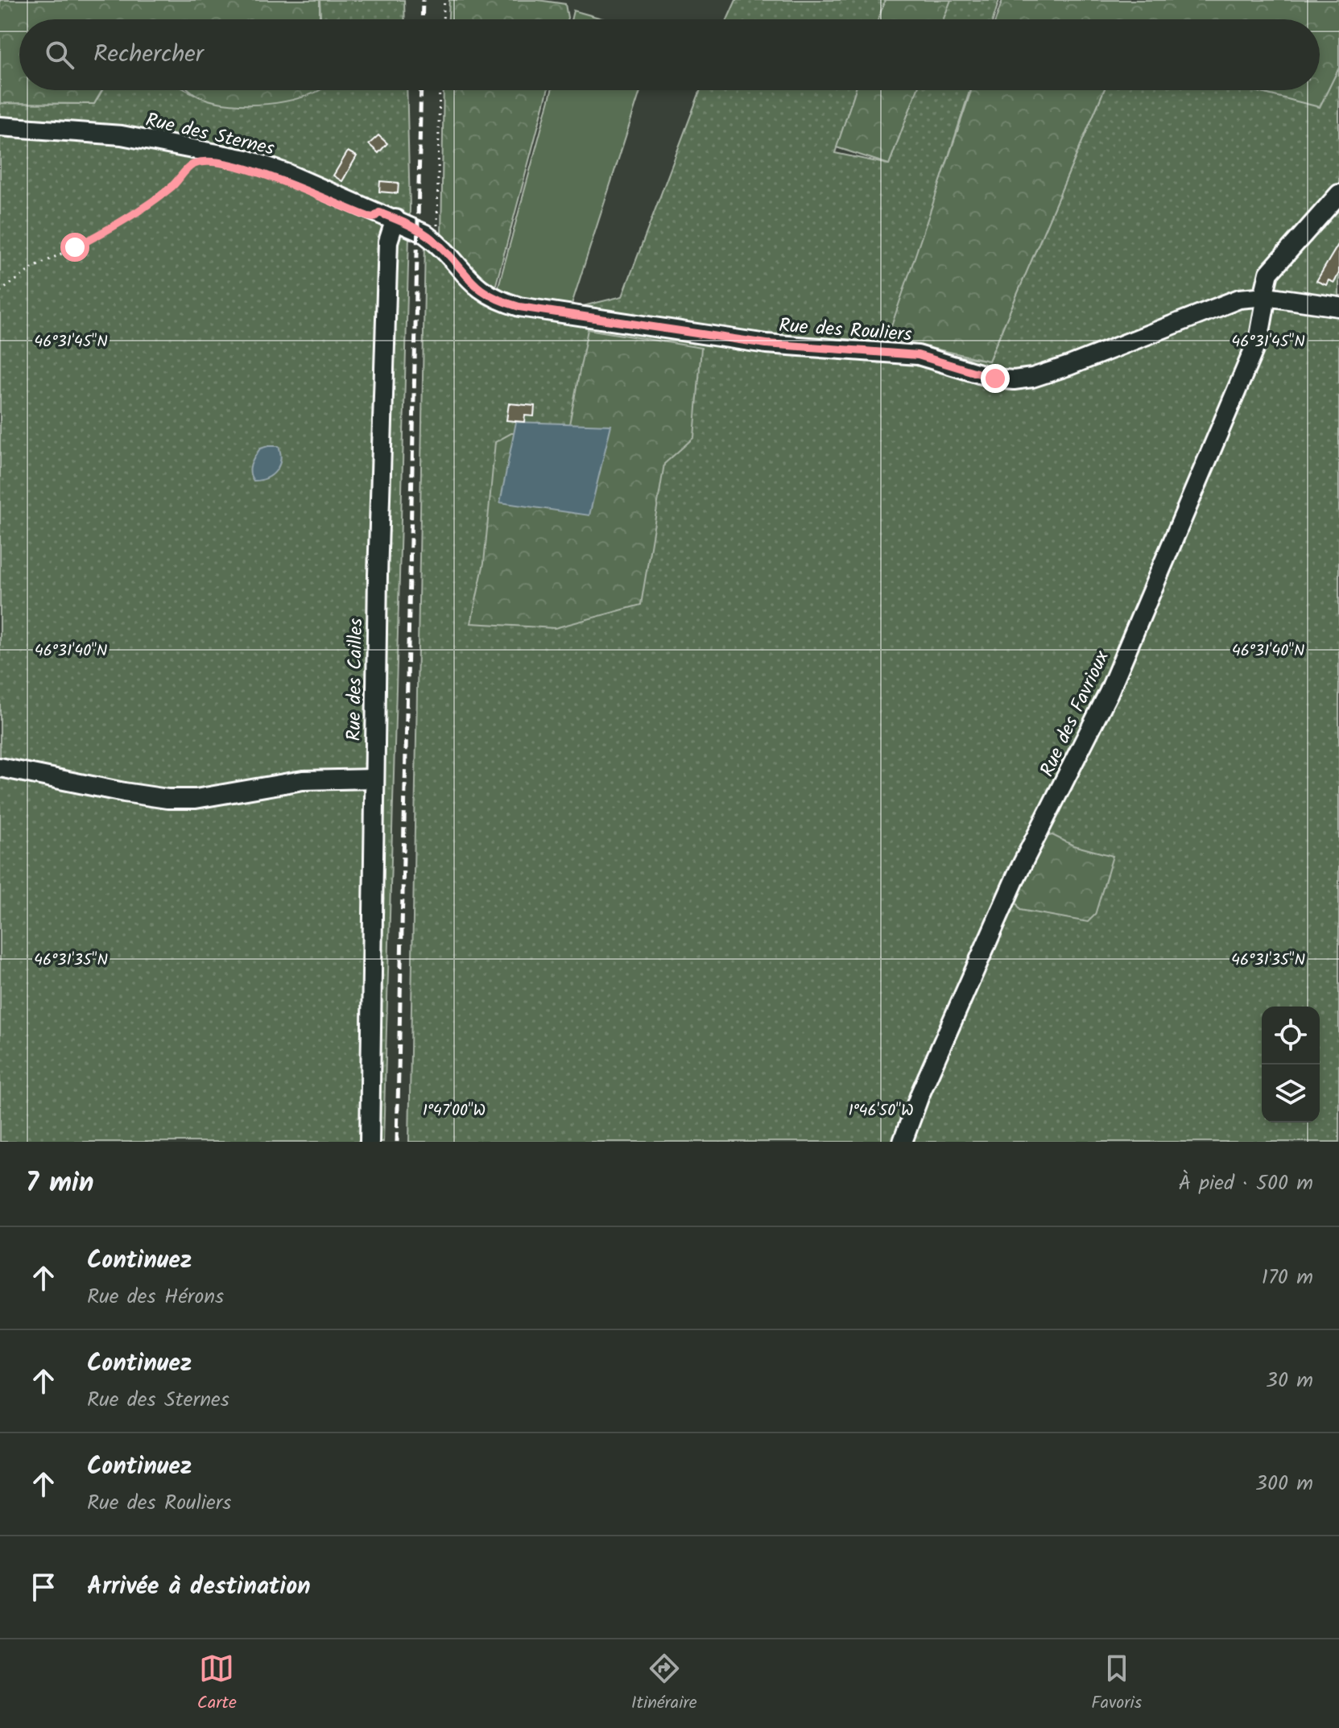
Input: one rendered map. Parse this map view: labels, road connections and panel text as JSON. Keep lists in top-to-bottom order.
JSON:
{
  "streets": {
    "street": [
      "Rue des Sternes",
      "Rue des Rouliers",
      "Rue des Cailles",
      "Rue des Favrioux"
    ]
  },
  "crossings": [
    ["Rue des Sternes", "Rue des Rouliers"],
    ["Rue des Sternes", "Rue des Cailles"],
    ["Rue des Rouliers", "Rue des Favrioux"]
  ],
  "page": {
    "search": "Rechercher",
    "heading": ["7 min", "À pied · 500 m"],
    "list": [
      ["Continuez", "Rue des Hérons", "170 m"],
      ["Continuez", "Rue des Sternes", "30 m"],
      ["Continuez", "Rue des Rouliers", "300 m"],
      "Arrivée à destination"
    ],
    "nav": ["Carte", "Itinéraire", "Favoris"]
  },
  "coordinates": [
    "46°31'45\"N",
    "46°31'40\"N",
    "46°31'35\"N",
    "1°47'00\"W",
    "1°46'50\"W"
  ]
}
